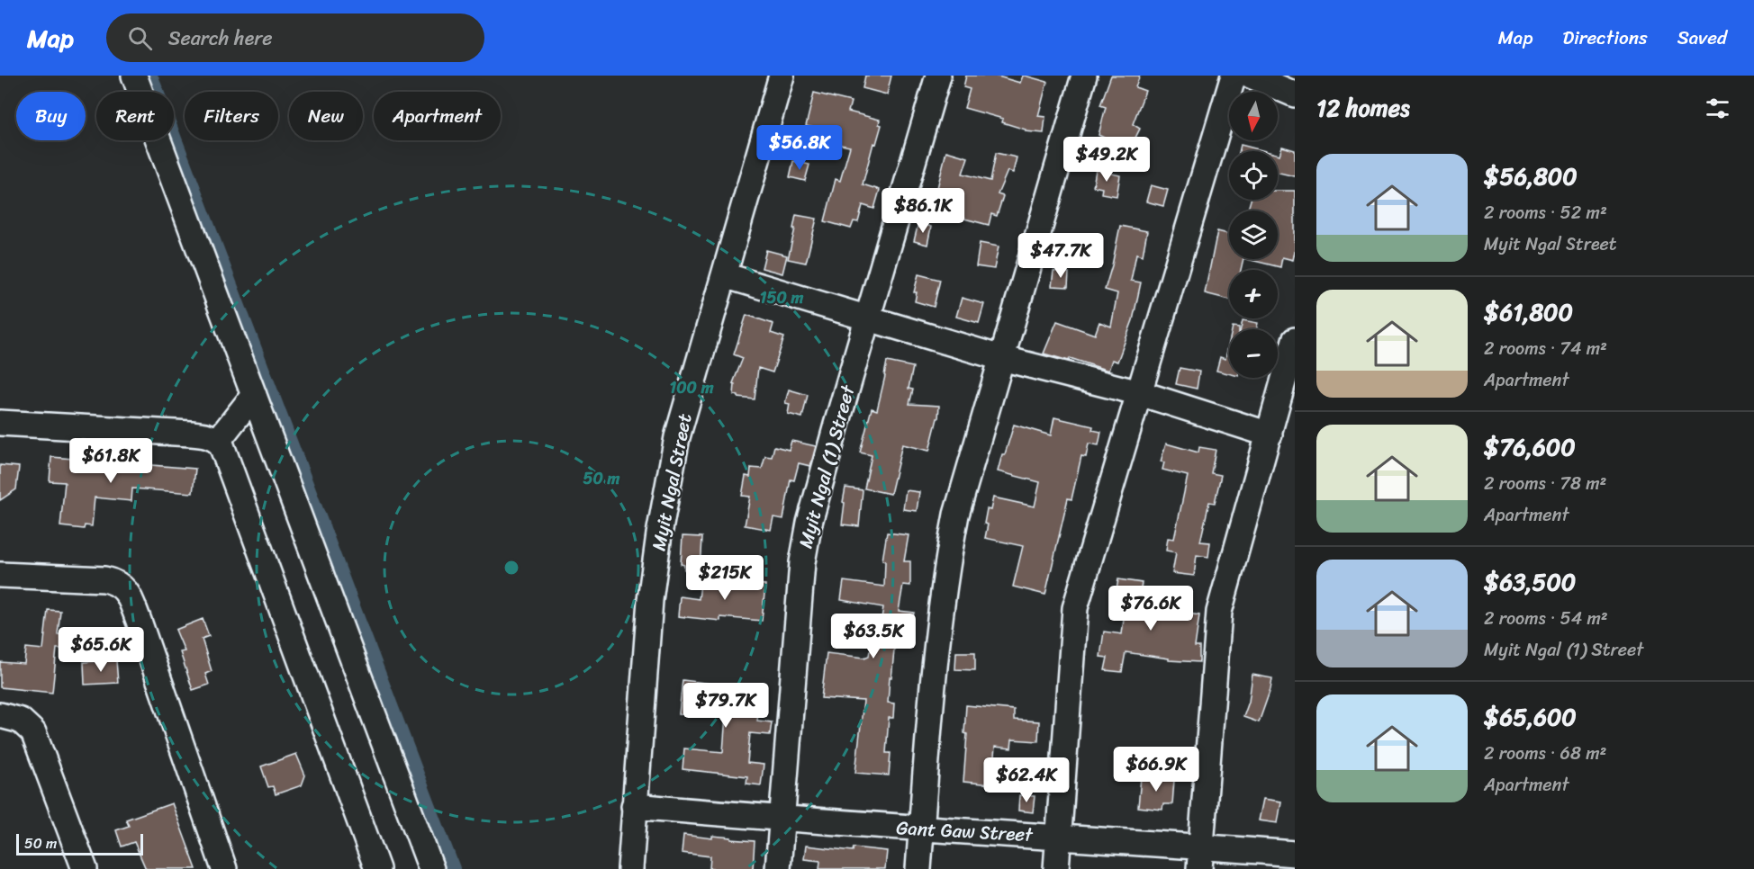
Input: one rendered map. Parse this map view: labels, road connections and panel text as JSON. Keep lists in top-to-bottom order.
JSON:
{
  "streets": {
    "street": ["Myit Ngal (1) Street", "Myit Ngal Street", "Gant Gaw Street"]
  },
  "crossings": [
    ["Myit Ngal (1) Street", "Gant Gaw Street"],
    ["Myit Ngal Street", "Gant Gaw Street"]
  ],
  "scale_bar": "50 m",
  "north": "bottom",
  "page": {
    "header": "Map",
    "search": "Search here",
    "nav": ["Map", "Directions", "Saved"],
    "heading": "12 homes",
    "map_buttons": ["+", "−"],
    "chip": [
      "Buy",
      "Rent",
      "Filters",
      "New",
      "Apartment"
    ],
    "price": [
      "$56.8K",
      "$49.2K",
      "$86.1K",
      "$47.7K",
      "$61.8K",
      "$215K",
      "$76.6K",
      "$63.5K",
      "$65.6K",
      "$79.7K",
      "$66.9K",
      "$62.4K"
    ],
    "list": [
      {
        "name": "$56,800",
        "note": "2 rooms · 52 m² · Myit Ngal Street"
      },
      {
        "name": "$61,800",
        "note": "2 rooms · 74 m² · Apartment"
      },
      {
        "name": "$76,600",
        "note": "2 rooms · 78 m² · Apartment"
      },
      {
        "name": "$63,500",
        "note": "2 rooms · 54 m² · Myit Ngal (1) Street"
      },
      {
        "name": "$65,600",
        "note": "2 rooms · 68 m² · Apartment"
      }
    ],
    "scale": "50 m"
  },
  "rings": ["150 m", "100 m", "50 m"]
}
